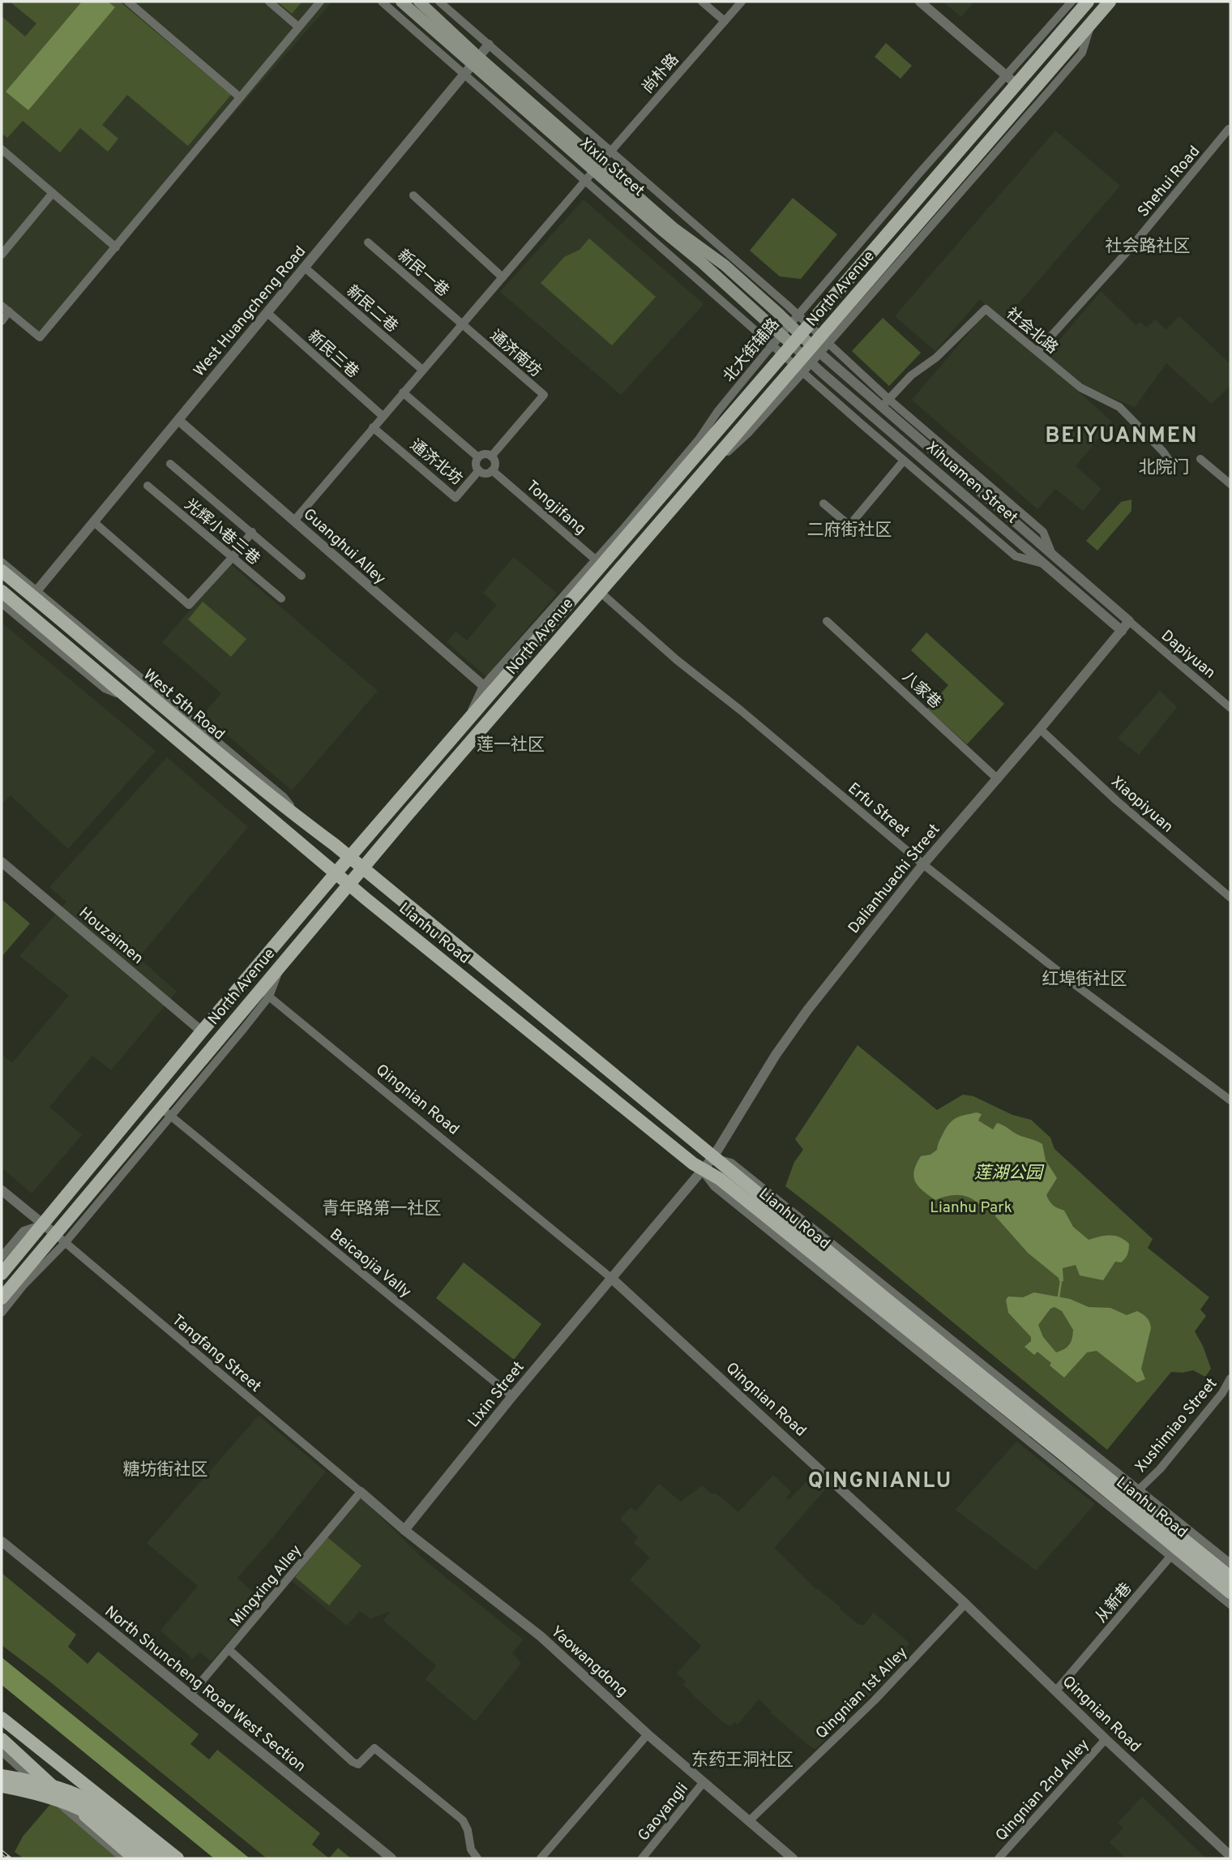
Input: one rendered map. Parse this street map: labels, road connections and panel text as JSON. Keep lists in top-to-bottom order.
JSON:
{
  "streets": {
    "main road": [
      "Xixin Street",
      "North Avenue",
      "West 5th Road",
      "Lianhu Road"
    ],
    "street": [
      "尚朴路",
      "Shehui Road",
      "新民一巷",
      "新民二巷",
      "West Huangcheng Road",
      "社会北路",
      "北大街辅路",
      "通济南坊",
      "新民三巷",
      "通济北坊",
      "Xihuamen Street",
      "Tongjifang",
      "光辉小巷三巷",
      "Guanghui Alley",
      "Dapiyuan",
      "八家巷",
      "Xiaopiyuan",
      "Erfu Street",
      "Dalianhuachi Street",
      "Houzaimen",
      "Qingnian Road",
      "Beicaojia Vally",
      "Tangfang Street",
      "Lixin Street",
      "Xushimiao Street",
      "Mingxing Alley",
      "从新巷",
      "Yaowangdong",
      "North Shuncheng Road West Section",
      "Qingnian 1st Alley",
      "Qingnian 2nd Alley",
      "Gaoyangli"
    ]
  },
  "crossings": [
    ["尚朴路", "Xixin Street"],
    ["尚朴路", "新民一巷"],
    ["尚朴路", "新民二巷"],
    ["尚朴路", "通济南坊"],
    ["尚朴路", "新民三巷"],
    ["尚朴路", "通济北坊"],
    ["尚朴路", "Guanghui Alley"],
    ["Xixin Street", "North Avenue"],
    ["Xixin Street", "West Huangcheng Road"],
    ["Xixin Street", "北大街辅路"],
    ["Xixin Street", "Xihuamen Street"],
    ["Shehui Road", "社会北路"],
    ["新民一巷", "通济南坊"],
    ["North Avenue", "北大街辅路"],
    ["North Avenue", "Xihuamen Street"],
    ["North Avenue", "Tongjifang"],
    ["North Avenue", "Guanghui Alley"],
    ["North Avenue", "West 5th Road"],
    ["North Avenue", "Erfu Street"],
    ["North Avenue", "Lianhu Road"],
    ["North Avenue", "Houzaimen"],
    ["North Avenue", "Qingnian Road"],
    ["North Avenue", "Beicaojia Vally"],
    ["North Avenue", "Tangfang Street"],
    ["新民二巷", "West Huangcheng Road"],
    ["West Huangcheng Road", "新民三巷"],
    ["West Huangcheng Road", "Guanghui Alley"],
    ["West Huangcheng Road", "West 5th Road"],
    ["社会北路", "Xihuamen Street"],
    ["北大街辅路", "Tongjifang"],
    ["通济南坊", "通济北坊"],
    ["通济南坊", "Tongjifang"],
    ["通济北坊", "Tongjifang"],
    ["Xihuamen Street", "Dapiyuan"],
    ["Xihuamen Street", "Dalianhuachi Street"],
    ["Dapiyuan", "Dalianhuachi Street"],
    ["八家巷", "Dalianhuachi Street"],
    ["West 5th Road", "Lianhu Road"],
    ["Xiaopiyuan", "Dalianhuachi Street"],
    ["Erfu Street", "Dalianhuachi Street"],
    ["Dalianhuachi Street", "Lianhu Road"],
    ["Dalianhuachi Street", "Lixin Street"],
    ["Lianhu Road", "Lixin Street"],
    ["Lianhu Road", "Xushimiao Street"],
    ["Lianhu Road", "从新巷"],
    ["Qingnian Road", "Lixin Street"],
    ["Qingnian Road", "从新巷"],
    ["Qingnian Road", "Qingnian 1st Alley"],
    ["Qingnian Road", "Qingnian 2nd Alley"],
    ["Beicaojia Vally", "Lixin Street"],
    ["Tangfang Street", "Mingxing Alley"],
    ["Tangfang Street", "Yaowangdong"],
    ["Lixin Street", "Yaowangdong"],
    ["Mingxing Alley", "Yaowangdong"],
    ["Mingxing Alley", "North Shuncheng Road West Section"],
    ["Yaowangdong", "Qingnian 1st Alley"],
    ["Yaowangdong", "Gaoyangli"]
  ],
  "districts": [
    "社会路社区",
    "BEIYUANMEN",
    "北院门",
    "二府街社区",
    "莲一社区",
    "红埠街社区",
    "青年路第一社区",
    "糖坊街社区",
    "QINGNIANLU",
    "东药王洞社区"
  ],
  "water": ["莲湖公园"],
  "parks": ["Lianhu Park"]
}
